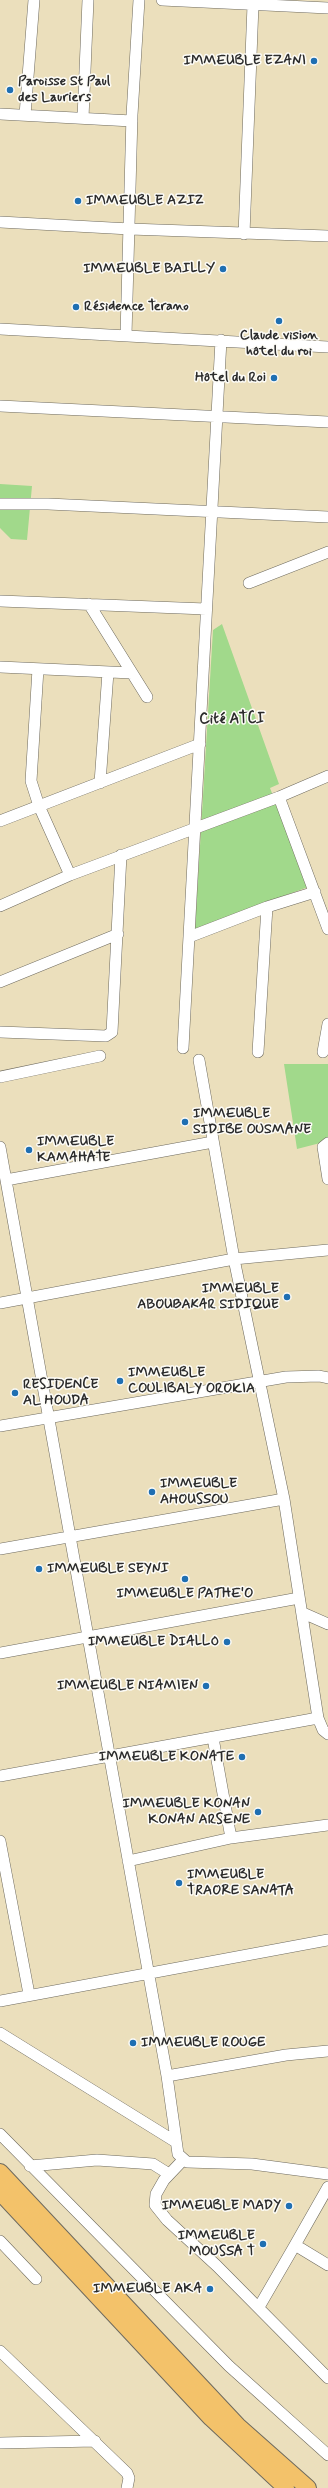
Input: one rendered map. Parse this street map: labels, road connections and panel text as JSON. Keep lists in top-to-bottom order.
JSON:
{
  "districts": ["Cité ATCI"],
  "places": [
    "IMMEUBLE EZANI",
    "Paroisse St Paul des Lauriers",
    "IMMEUBLE AZIZ",
    "IMMEUBLE BAILLY",
    "Résidence Terano",
    "Claude vision hôtel du roi",
    "Hôtel du Roi",
    "IMMEUBLE SIDIBE OUSMANE",
    "IMMEUBLE KAMAHATE",
    "IMMEUBLE ABOUBAKAR SIDIQUE",
    "IMMEUBLE COULIBALY OROKIA",
    "RESIDENCE AL HOUDA",
    "IMMEUBLE AHOUSSOU",
    "IMMEUBLE SEYNI",
    "IMMEUBLE PATHE'O",
    "IMMEUBLE DIALLO",
    "IMMEUBLE NIAMIEN",
    "IMMEUBLE KONATE",
    "IMMEUBLE KONAN KONAN ARSENE",
    "IMMEUBLE TRAORE SANATA",
    "IMMEUBLE ROUGE",
    "IMMEUBLE MADY",
    "IMMEUBLE MOUSSA T",
    "IMMEUBLE AKA"
  ]
}
